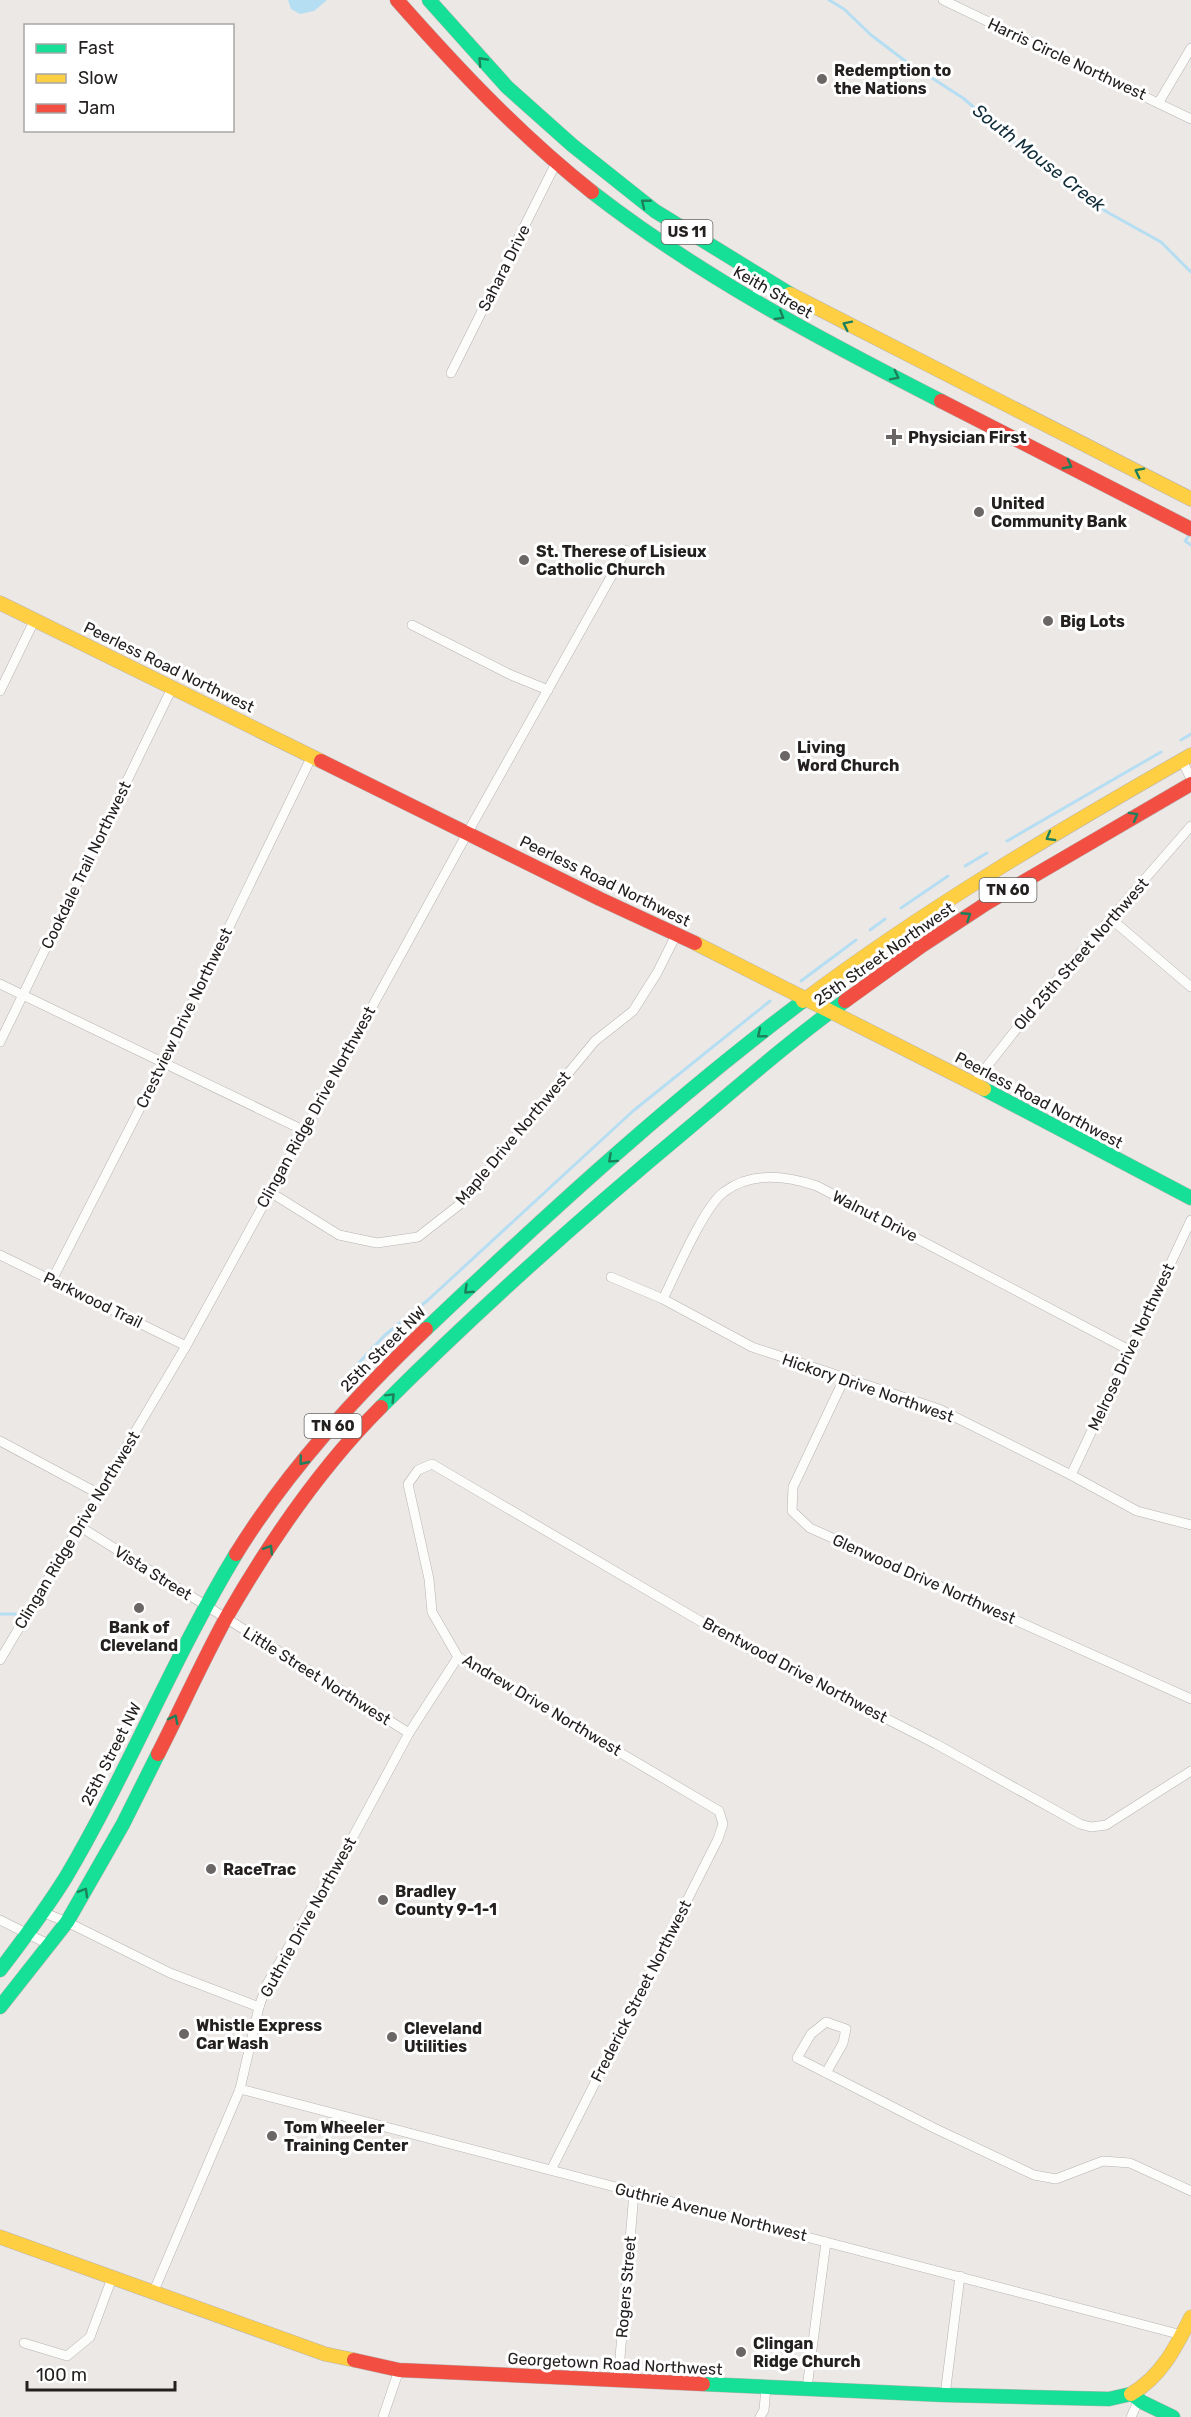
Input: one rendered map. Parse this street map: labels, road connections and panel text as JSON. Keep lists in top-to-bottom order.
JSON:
{
  "streets": {
    "main road": [
      "US 11",
      "Keith Street",
      "Peerless Road Northwest",
      "TN 60",
      "25th Street Northwest",
      "25th Street NW",
      "Georgetown Road Northwest"
    ],
    "street": [
      "Harris Circle Northwest",
      "Sahara Drive",
      "Cookdale Trail Northwest",
      "Old 25th Street Northwest",
      "Crestview Drive Northwest",
      "Clingan Ridge Drive Northwest",
      "Maple Drive Northwest",
      "Walnut Drive",
      "Parkwood Trail",
      "Melrose Drive Northwest",
      "Hickory Drive Northwest",
      "Vista Street",
      "Glenwood Drive Northwest",
      "Brentwood Drive Northwest",
      "Little Street Northwest",
      "Andrew Drive Northwest",
      "Guthrie Drive Northwest",
      "Frederick Street Northwest",
      "Guthrie Avenue Northwest",
      "Rogers Street"
    ]
  },
  "crossings": [
    ["Sahara Drive", "Keith Street"],
    ["Peerless Road Northwest", "Cookdale Trail Northwest"],
    ["Peerless Road Northwest", "25th Street Northwest"],
    ["Peerless Road Northwest", "Old 25th Street Northwest"],
    ["Peerless Road Northwest", "Crestview Drive Northwest"],
    ["Peerless Road Northwest", "Clingan Ridge Drive Northwest"],
    ["Peerless Road Northwest", "Maple Drive Northwest"],
    ["Peerless Road Northwest", "25th Street NW"],
    ["TN 60", "25th Street Northwest"],
    ["TN 60", "Vista Street"],
    ["TN 60", "Little Street Northwest"],
    ["25th Street Northwest", "25th Street NW"],
    ["25th Street Northwest", "Vista Street"],
    ["25th Street Northwest", "Little Street Northwest"],
    ["Crestview Drive Northwest", "Parkwood Trail"],
    ["Clingan Ridge Drive Northwest", "Maple Drive Northwest"],
    ["Clingan Ridge Drive Northwest", "Parkwood Trail"],
    ["Clingan Ridge Drive Northwest", "Vista Street"],
    ["Walnut Drive", "Melrose Drive Northwest"],
    ["Walnut Drive", "Hickory Drive Northwest"],
    ["Melrose Drive Northwest", "Hickory Drive Northwest"],
    ["25th Street NW", "Vista Street"],
    ["Hickory Drive Northwest", "Glenwood Drive Northwest"],
    ["Vista Street", "Little Street Northwest"],
    ["Brentwood Drive Northwest", "Andrew Drive Northwest"],
    ["Little Street Northwest", "Guthrie Drive Northwest"],
    ["Andrew Drive Northwest", "Guthrie Drive Northwest"],
    ["Andrew Drive Northwest", "Frederick Street Northwest"],
    ["Guthrie Drive Northwest", "Guthrie Avenue Northwest"],
    ["Guthrie Drive Northwest", "Georgetown Road Northwest"],
    ["Frederick Street Northwest", "Guthrie Avenue Northwest"],
    ["Guthrie Avenue Northwest", "Rogers Street"],
    ["Guthrie Avenue Northwest", "Georgetown Road Northwest"],
    ["Rogers Street", "Georgetown Road Northwest"]
  ],
  "one_way": ["25th Street NW"],
  "water": ["South Mouse Creek"],
  "places": {
    "other": [
      "Redemption to the Nations",
      "United Community Bank",
      "St. Therese of Lisieux Catholic Church",
      "Big Lots",
      "Living Word Church",
      "Bank of Cleveland",
      "RaceTrac",
      "Bradley County 9-1-1",
      "Whistle Express Car Wash",
      "Cleveland Utilities",
      "Tom Wheeler Training Center",
      "Clingan Ridge Church"
    ],
    "health": ["Physician First"]
  },
  "legend": ["Fast", "Slow", "Jam"],
  "scale_bar": "100 m"
}
